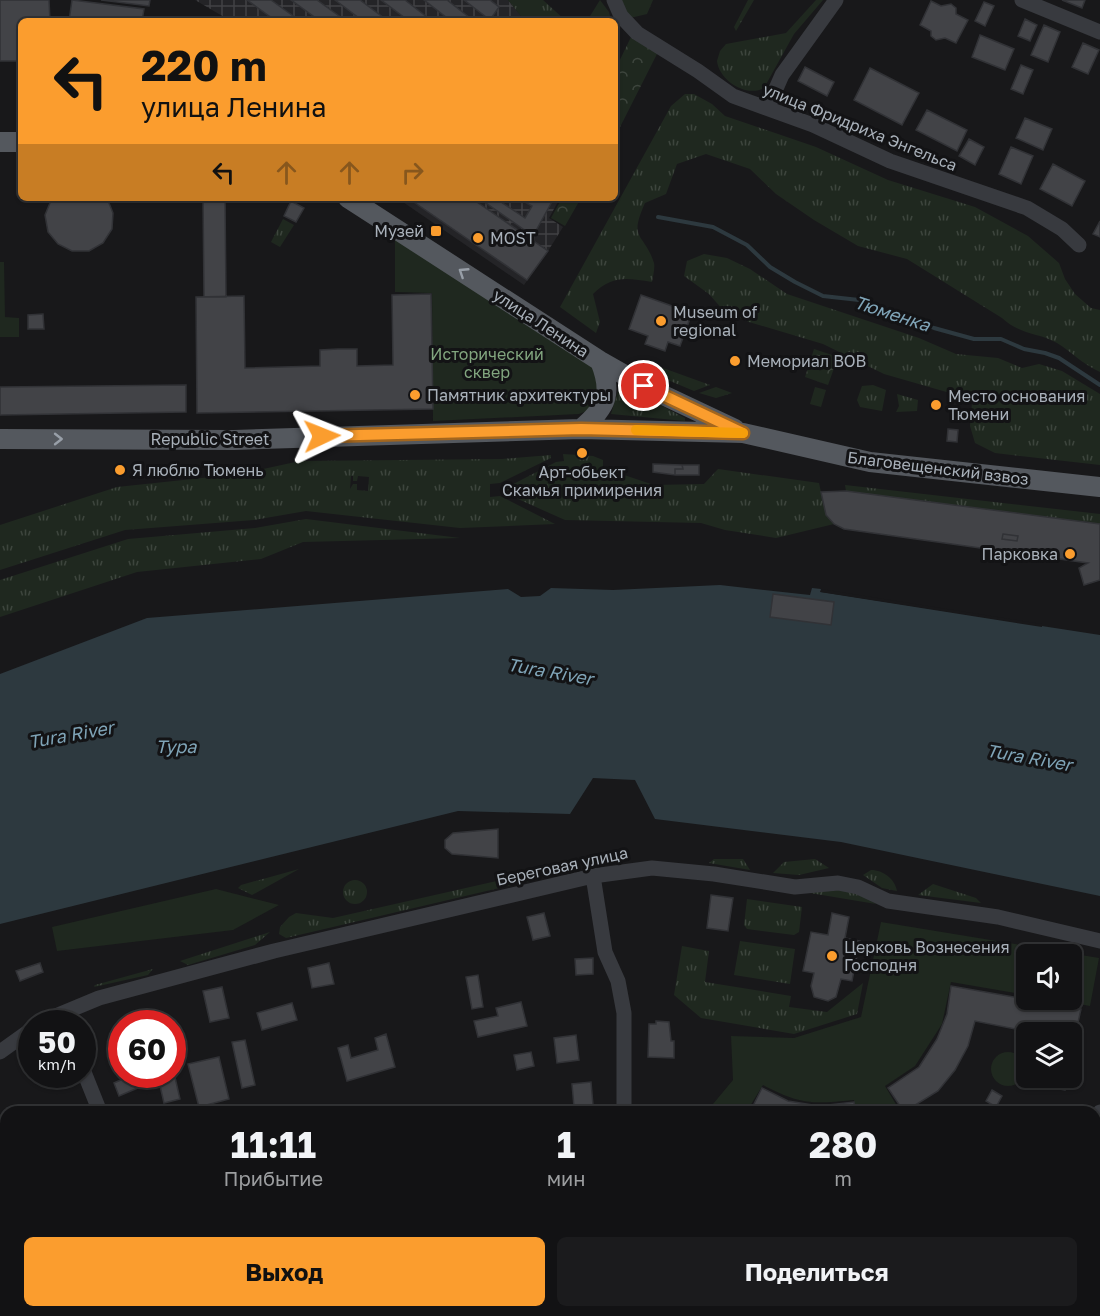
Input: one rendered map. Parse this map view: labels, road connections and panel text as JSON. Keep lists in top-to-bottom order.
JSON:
{
  "streets": {
    "main road": ["улица Ленина", "Republic Street", "Благовещенский взвоз"],
    "street": ["улица Фридриха Энгельса", "Береговая улица"]
  },
  "crossings": [
    ["улица Ленина", "Republic Street"],
    ["улица Ленина", "Благовещенский взвоз"],
    ["Republic Street", "Благовещенский взвоз"]
  ],
  "one_way": ["улица Ленина", "Republic Street"],
  "water": ["Тюменка", "Tura River", "Тура"],
  "parks": ["Исторический сквер"],
  "places": {
    "transit": ["Музей"],
    "other": [
      "MOST",
      "Museum of regional",
      "Мемориал ВОВ",
      "Памятник архитектуры",
      "Место основания Тюмени",
      "Арт-обьект Скамья примирения",
      "Я люблю Тюмень",
      "Парковка",
      "Церковь Вознесения Господня"
    ]
  },
  "page": {
    "turn": ["220 m", "улица Ленина"],
    "speed": "50 km/h",
    "limit": "60",
    "eta": [
      "11:11",
      "Прибытие",
      "1",
      "мин",
      "280",
      "m"
    ],
    "buttons": ["Выход", "Поделиться"]
  }
}
